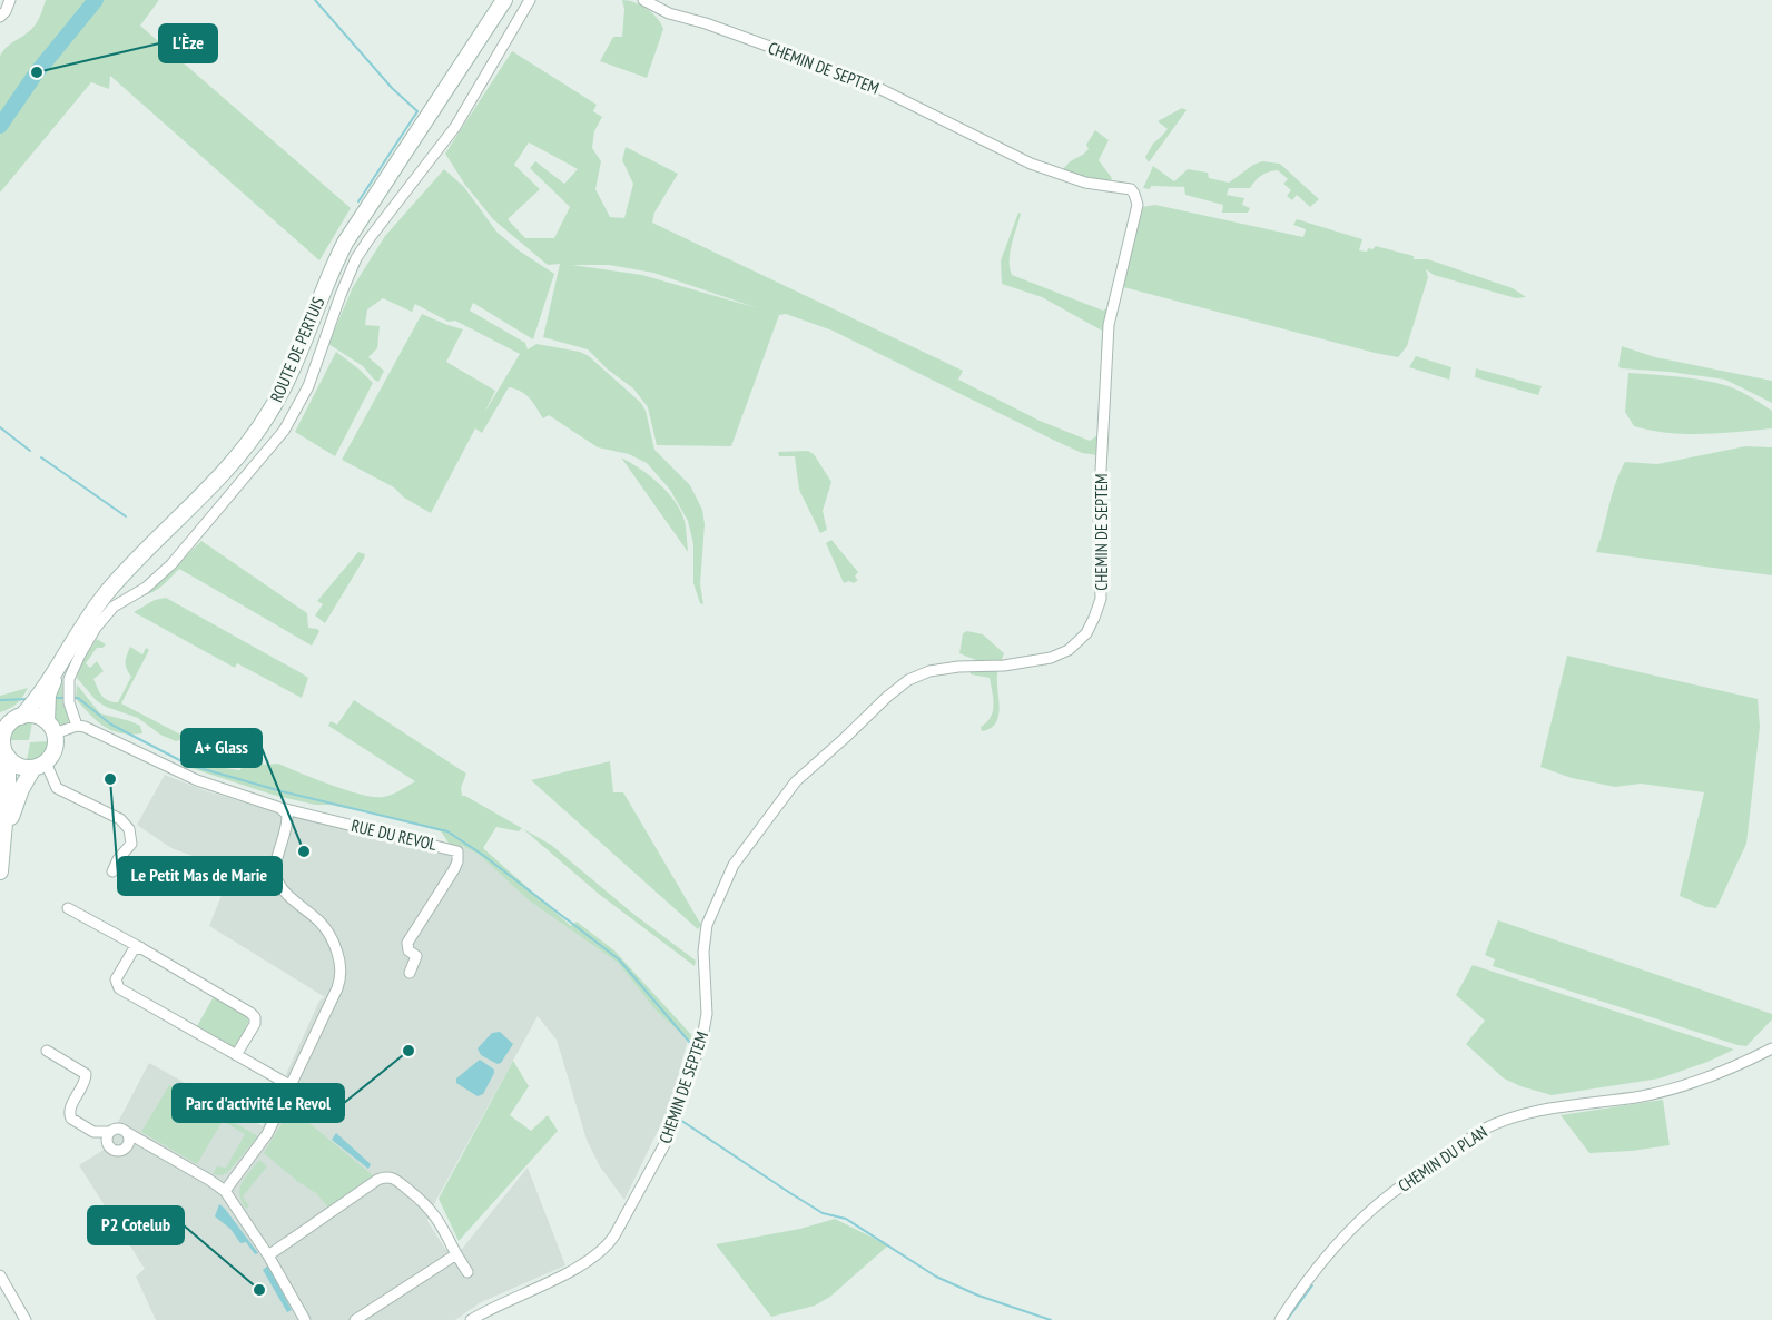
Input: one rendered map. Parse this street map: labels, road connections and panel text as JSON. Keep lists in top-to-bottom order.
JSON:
{
  "streets": {
    "main road": ["ROUTE DE PERTUIS"],
    "street": ["CHEMIN DE SEPTEM", "RUE DU REVOL", "CHEMIN DU PLAN"]
  },
  "places": [
    "L'Èze",
    "Le Petit Mas de Marie",
    "A+ Glass",
    "Parc d'activité Le Revol",
    "P2 Cotelub"
  ]
}
